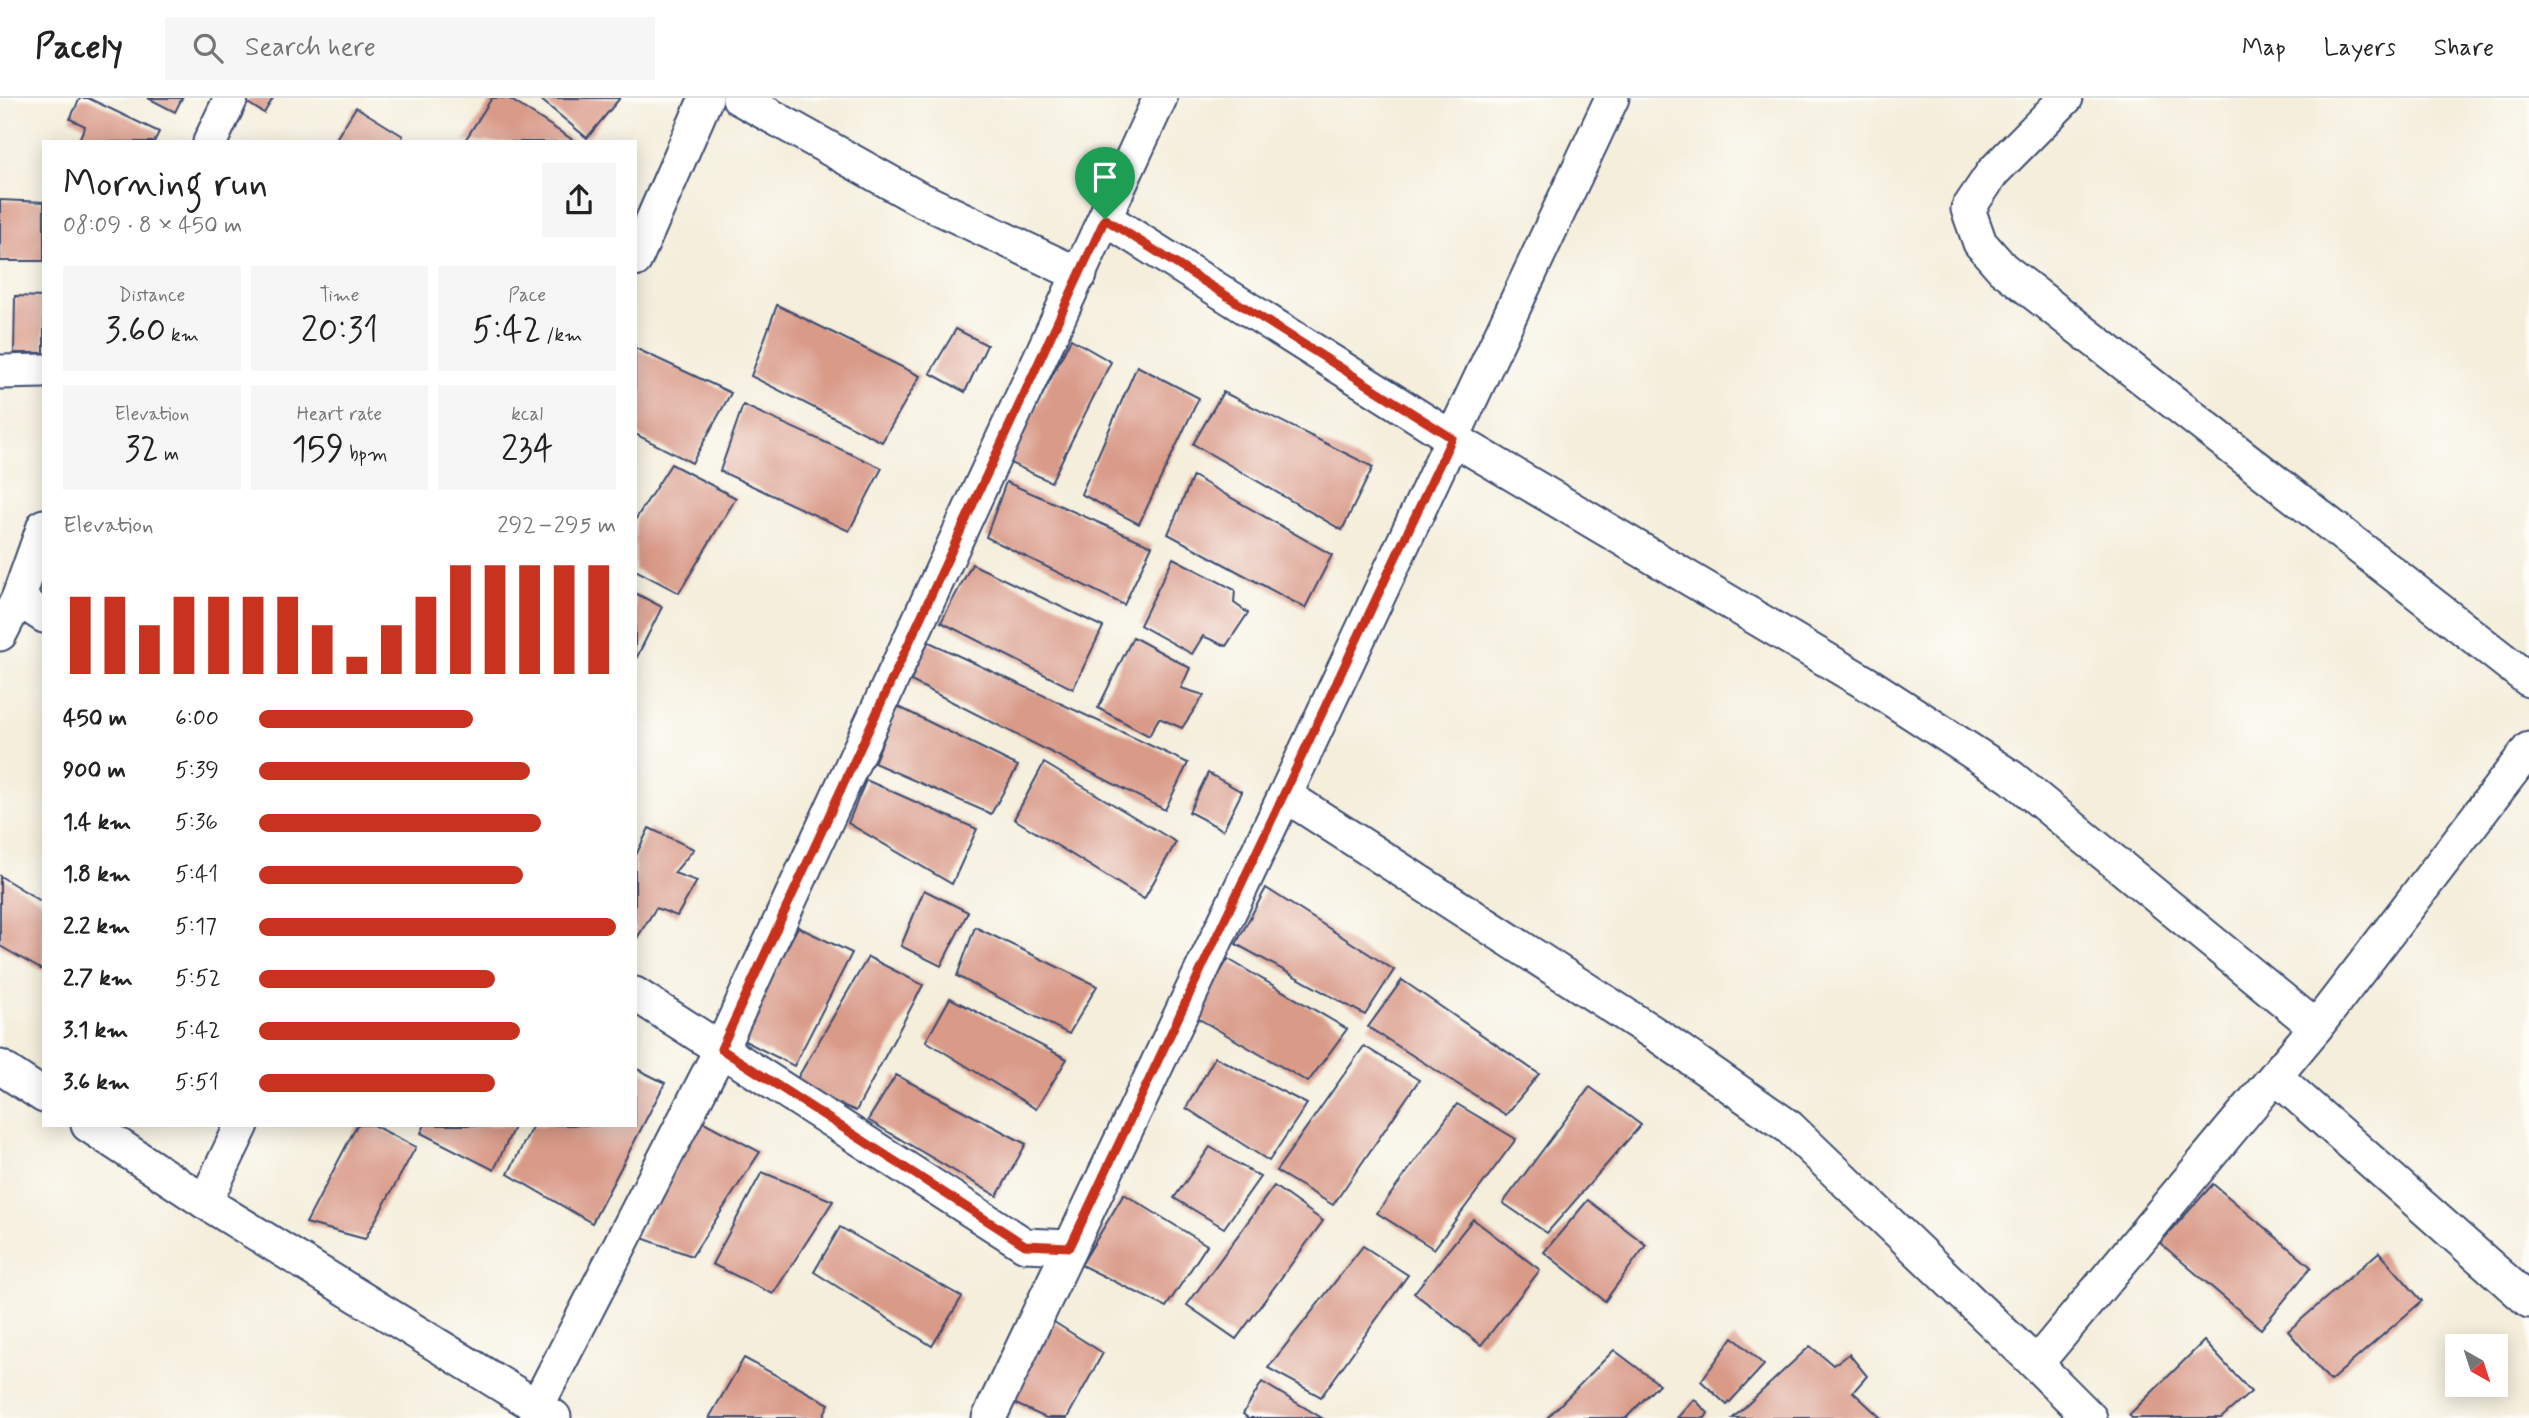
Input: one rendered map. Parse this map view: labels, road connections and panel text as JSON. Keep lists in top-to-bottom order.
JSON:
{
  "north": "bottom right",
  "page": {
    "header": "Pacely",
    "search": "Search here",
    "nav": ["Map", "Layers", "Share"],
    "heading": ["Morning run", "08:09 · 8 × 450 m"],
    "stats": [
      ["Distance", "3.60 km"],
      ["Time", "20:31"],
      ["Pace", "5:42 /km"],
      ["Elevation", "32 m"],
      ["Heart rate", "159 bpm"],
      ["kcal", "234"]
    ],
    "chart": ["Elevation", "292–295 m"],
    "list": [
      {
        "name": "450 m",
        "note": "6:00"
      },
      {
        "name": "900 m",
        "note": "5:39"
      },
      {
        "name": "1.4 km",
        "note": "5:36"
      },
      {
        "name": "1.8 km",
        "note": "5:41"
      },
      {
        "name": "2.2 km",
        "note": "5:17"
      },
      {
        "name": "2.7 km",
        "note": "5:52"
      },
      {
        "name": "3.1 km",
        "note": "5:42"
      },
      {
        "name": "3.6 km",
        "note": "5:51"
      }
    ]
  }
}
